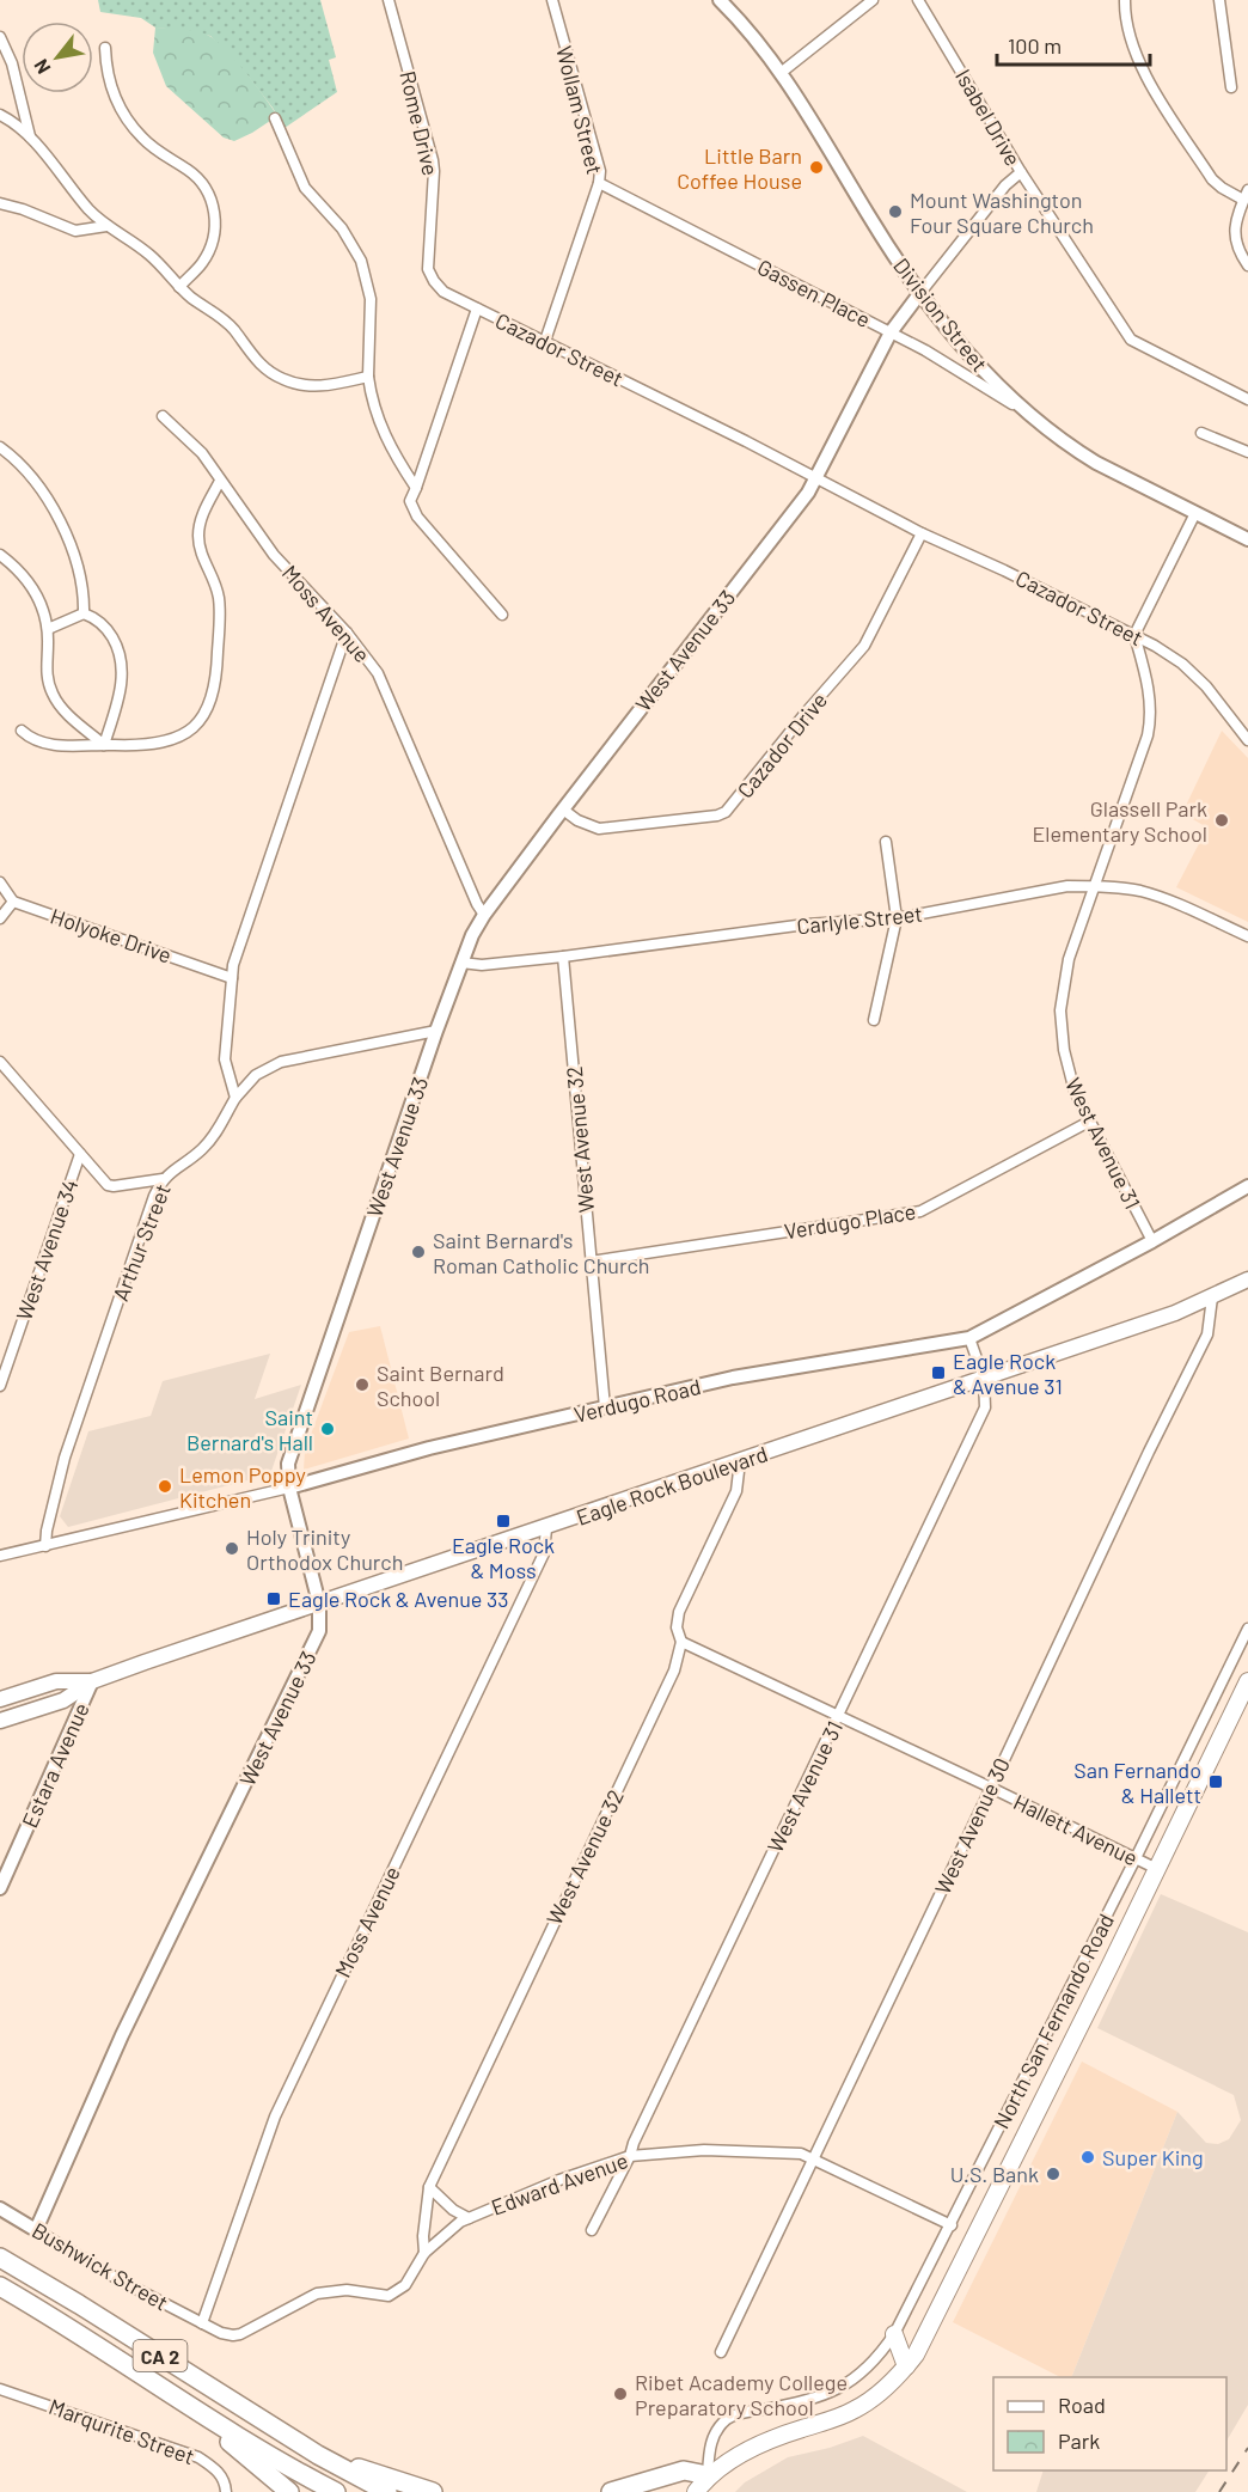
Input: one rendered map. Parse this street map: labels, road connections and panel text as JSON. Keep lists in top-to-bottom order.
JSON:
{
  "streets": {
    "highway": ["CA 2"],
    "main road": ["Eagle Rock Boulevard", "North San Fernando Road"],
    "street": [
      "Wollam Street",
      "Isabel Drive",
      "Rome Drive",
      "Gassen Place",
      "Division Street",
      "Cazador Street",
      "Moss Avenue",
      "West Avenue 33",
      "Cazador Drive",
      "Carlyle Street",
      "Holyoke Drive",
      "West Avenue 32",
      "West Avenue 31",
      "Verdugo Place",
      "Arthur Street",
      "West Avenue 34",
      "Verdugo Road",
      "Estara Avenue",
      "West Avenue 30",
      "Hallett Avenue",
      "Edward Avenue",
      "Bushwick Street",
      "Marqurite Street"
    ]
  },
  "crossings": [
    ["Wollam Street", "Gassen Place"],
    ["Wollam Street", "Cazador Street"],
    ["Isabel Drive", "West Avenue 33"],
    ["Rome Drive", "Cazador Street"],
    ["Gassen Place", "Division Street"],
    ["Gassen Place", "West Avenue 33"],
    ["Division Street", "West Avenue 33"],
    ["Cazador Street", "West Avenue 33"],
    ["Cazador Street", "Cazador Drive"],
    ["Cazador Street", "West Avenue 31"],
    ["Moss Avenue", "West Avenue 33"],
    ["Moss Avenue", "Eagle Rock Boulevard"],
    ["Moss Avenue", "Edward Avenue"],
    ["Moss Avenue", "Bushwick Street"],
    ["West Avenue 33", "Cazador Drive"],
    ["West Avenue 33", "Carlyle Street"],
    ["West Avenue 33", "Verdugo Road"],
    ["West Avenue 33", "Eagle Rock Boulevard"],
    ["West Avenue 33", "Bushwick Street"],
    ["Carlyle Street", "West Avenue 32"],
    ["Carlyle Street", "West Avenue 31"],
    ["West Avenue 32", "Verdugo Place"],
    ["West Avenue 32", "Verdugo Road"],
    ["West Avenue 32", "Eagle Rock Boulevard"],
    ["West Avenue 32", "Hallett Avenue"],
    ["West Avenue 32", "Edward Avenue"],
    ["West Avenue 31", "Verdugo Place"],
    ["West Avenue 31", "Verdugo Road"],
    ["West Avenue 31", "Eagle Rock Boulevard"],
    ["West Avenue 31", "Hallett Avenue"],
    ["West Avenue 31", "Edward Avenue"],
    ["Arthur Street", "Verdugo Road"],
    ["Eagle Rock Boulevard", "Estara Avenue"],
    ["Eagle Rock Boulevard", "West Avenue 30"],
    ["West Avenue 30", "Hallett Avenue"],
    ["West Avenue 30", "Edward Avenue"],
    ["Hallett Avenue", "North San Fernando Road"],
    ["North San Fernando Road", "Edward Avenue"],
    ["Edward Avenue", "Bushwick Street"]
  ],
  "places": {
    "other": [
      "Little Barn Coffee House",
      "Mount Washington Four Square Church",
      "Glassell Park Elementary School",
      "Saint Bernard's Roman Catholic Church",
      "Saint Bernard School",
      "Saint Bernard's Hall",
      "Lemon Poppy Kitchen",
      "Holy Trinity Orthodox Church",
      "Super King",
      "U.S. Bank",
      "Ribet Academy College Preparatory School"
    ],
    "transit": [
      "Eagle Rock & Avenue 31",
      "Eagle Rock & Moss",
      "Eagle Rock & Avenue 33",
      "San Fernando & Hallett"
    ]
  },
  "legend": ["Road", "Park"],
  "scale_bar": "100 m",
  "north": "bottom left"
}
